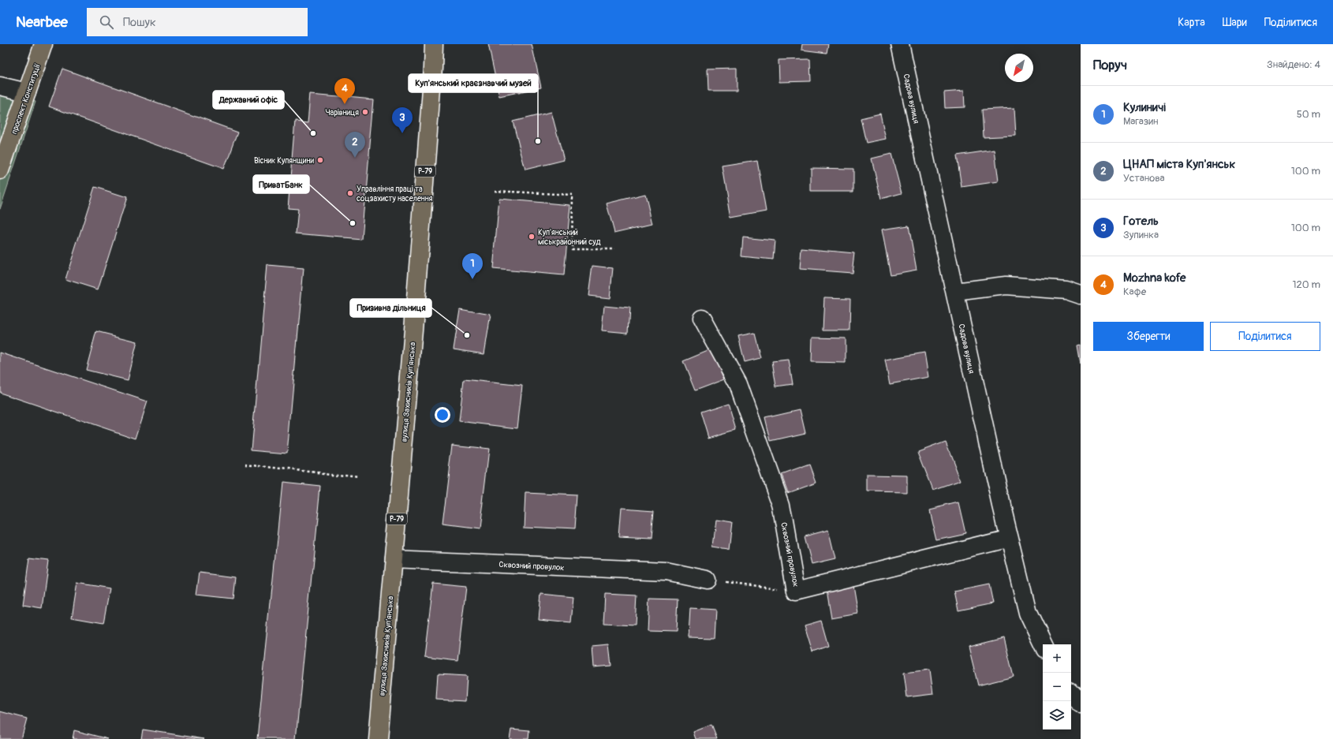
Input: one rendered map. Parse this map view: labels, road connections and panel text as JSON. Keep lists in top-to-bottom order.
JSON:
{
  "streets": {
    "main road": ["проспект Конституції", "Р-79", "вулиця Захисників Куп'янська"],
    "street": ["Садова вулиця", "Сквозний провулок"]
  },
  "crossings": [
    ["Садова вулиця", "Сквозний провулок"],
    ["вулиця Захисників Куп'янська", "Сквозний провулок"]
  ],
  "places": [
    "Чарівниця",
    "Державний офіс",
    "Куп'янський краєзнавчий музей",
    "Вісник Купянщини",
    "Управління праці та соцзахисту населення",
    "ПриватБанк",
    "Куп'янський міськрайонний суд",
    "Призивна дільниця"
  ],
  "north": "bottom left",
  "page": {
    "header": "Nearbee",
    "search": "Пошук",
    "nav": ["Карта", "Шари", "Поділитися"],
    "heading": ["Поруч", "Знайдено: 4"],
    "pins": [
      "4",
      "3",
      "2",
      "1"
    ],
    "list": [
      {
        "mark": "1",
        "name": "Кулиничі",
        "note": "Магазин",
        "value": "50 m"
      },
      {
        "mark": "2",
        "name": "ЦНАП міста Куп'янськ",
        "note": "Установа",
        "value": "100 m"
      },
      {
        "mark": "3",
        "name": "Готель",
        "note": "Зупинка",
        "value": "100 m"
      },
      {
        "mark": "4",
        "name": "Mozhna kofe",
        "note": "Кафе",
        "value": "120 m"
      }
    ],
    "buttons": ["Зберегти", "Поділитися"],
    "map_buttons": ["+", "−"]
  }
}
